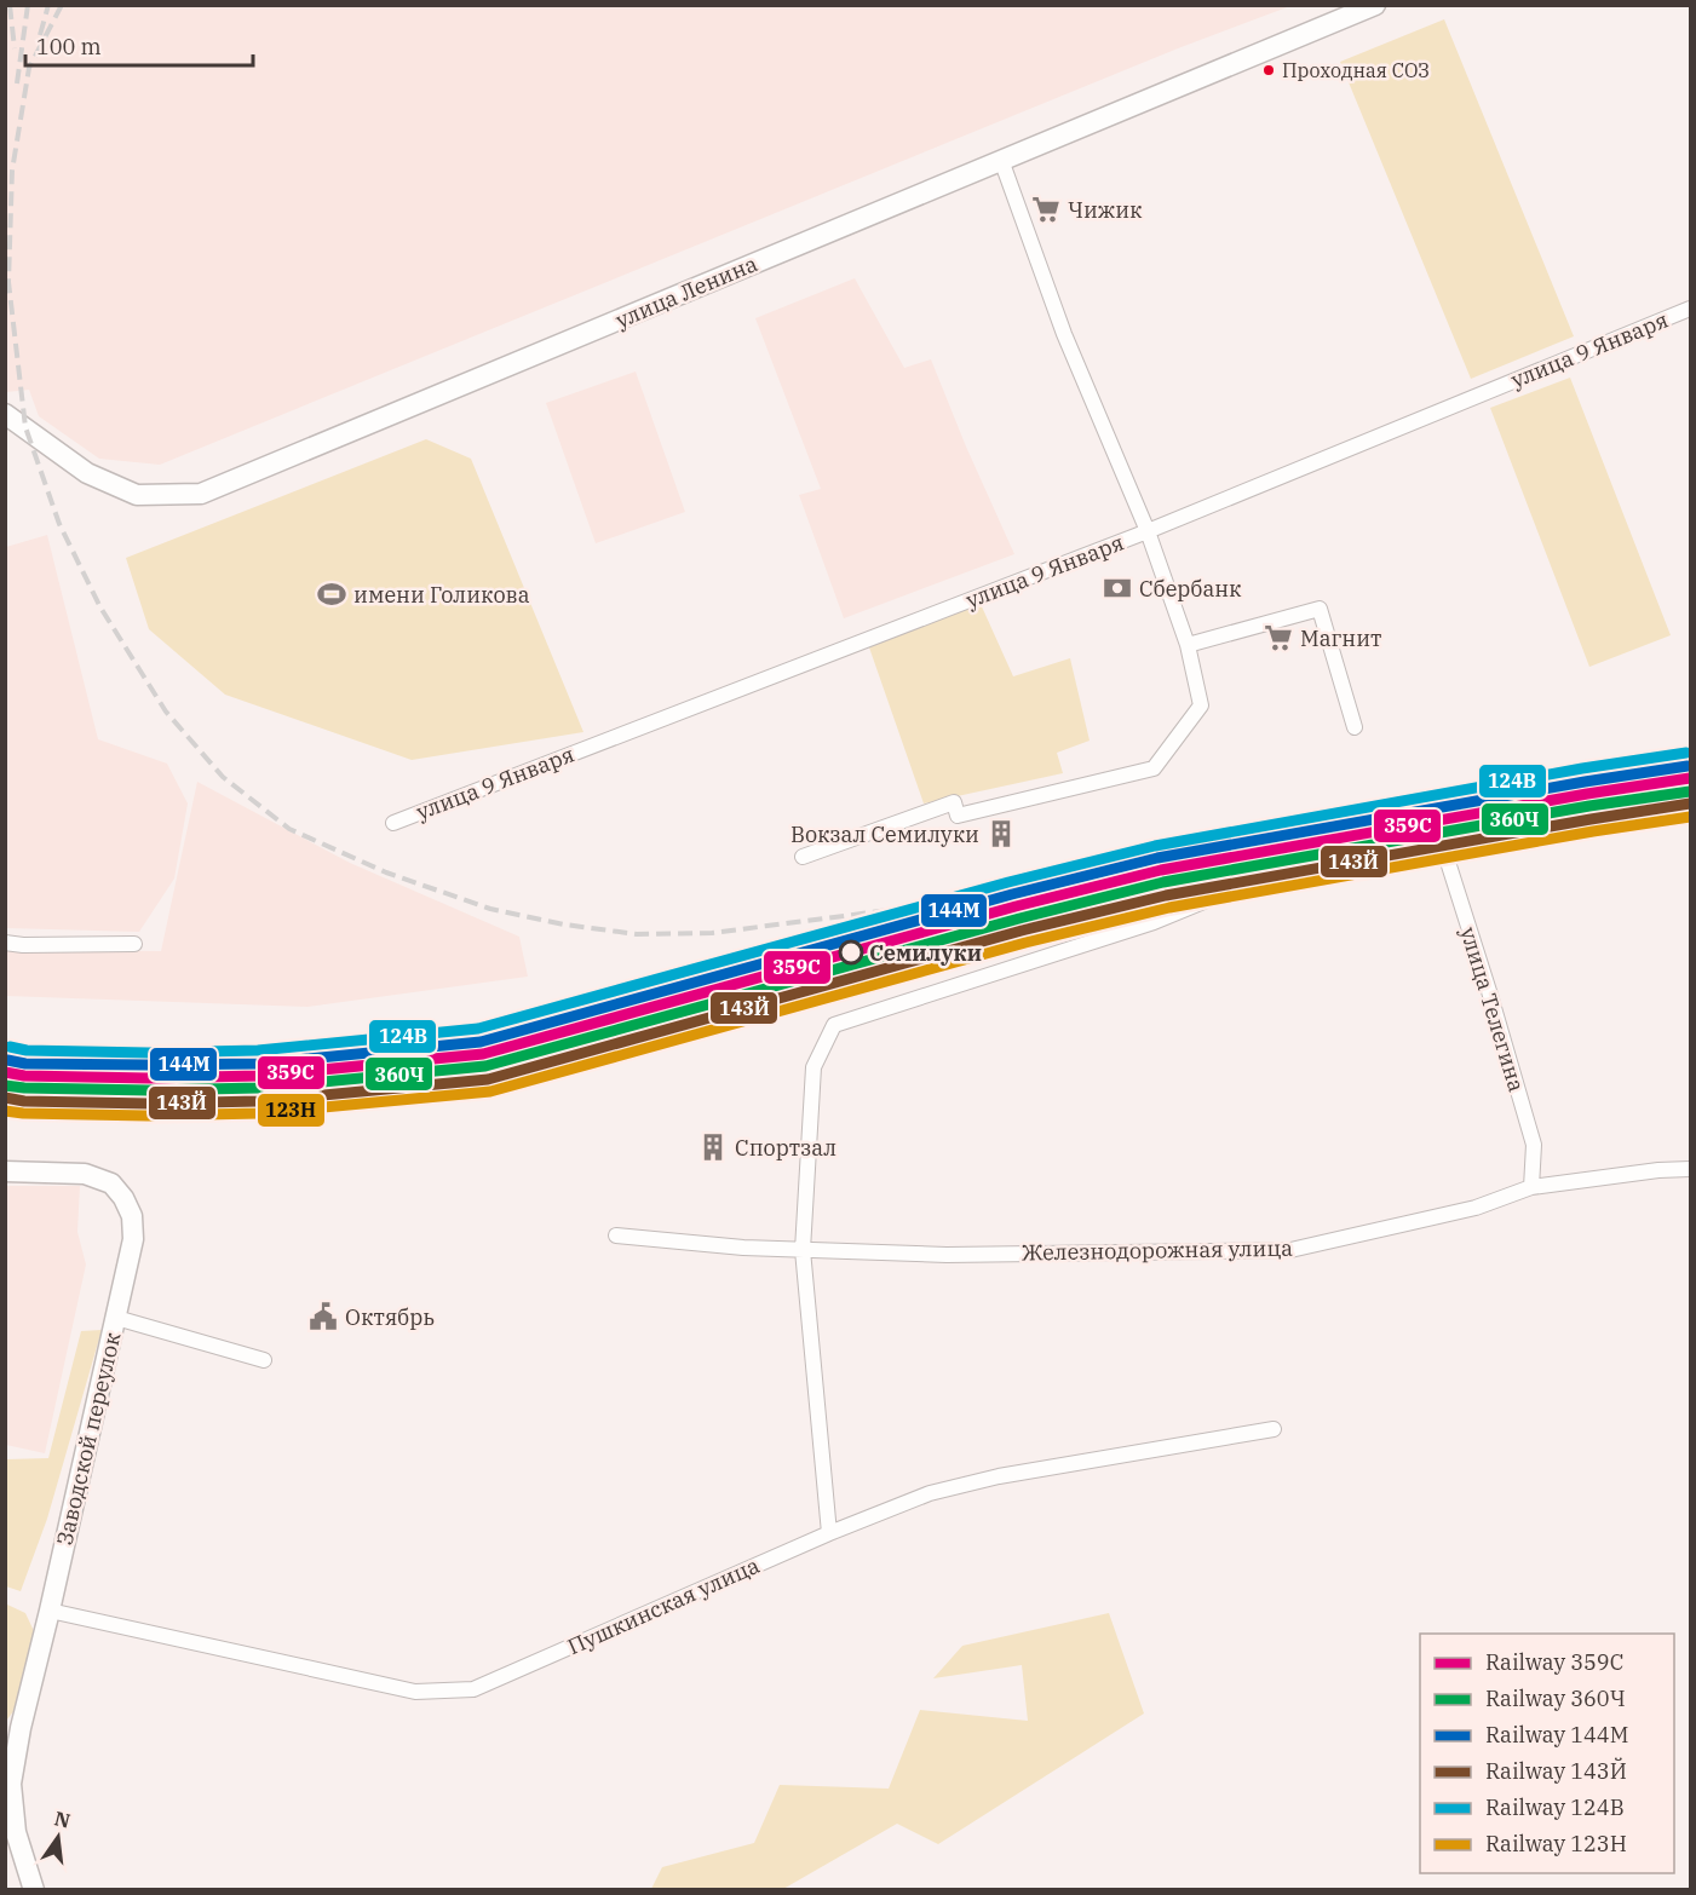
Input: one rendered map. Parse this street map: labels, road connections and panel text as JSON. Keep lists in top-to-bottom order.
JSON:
{
  "streets": {
    "street": [
      "улица Ленина",
      "улица 9 Января",
      "улица Телегина",
      "Железнодорожная улица",
      "Заводской переулок",
      "Пушкинская улица"
    ]
  },
  "crossings": [
    ["улица Телегина", "Железнодорожная улица"],
    ["Заводской переулок", "Пушкинская улица"]
  ],
  "places": {
    "other": ["Проходная СОЗ", "Семилуки"],
    "supermarket": ["Чижик", "Магнит"],
    "bank": ["Сбербанк"],
    "sports": ["имени Голикова"],
    "building": ["Вокзал Семилуки", "Спортзал"],
    "public building": ["Октябрь"]
  },
  "lines": [
    "rail line 124В",
    "rail line 144М",
    "rail line 359С",
    "rail line 360Ч",
    "rail line 143Й",
    "rail line 123Н"
  ],
  "legend": [
    "Railway 359С",
    "Railway 360Ч",
    "Railway 144М",
    "Railway 143Й",
    "Railway 124В",
    "Railway 123Н"
  ],
  "scale_bar": "100 m",
  "north": "top"
}
